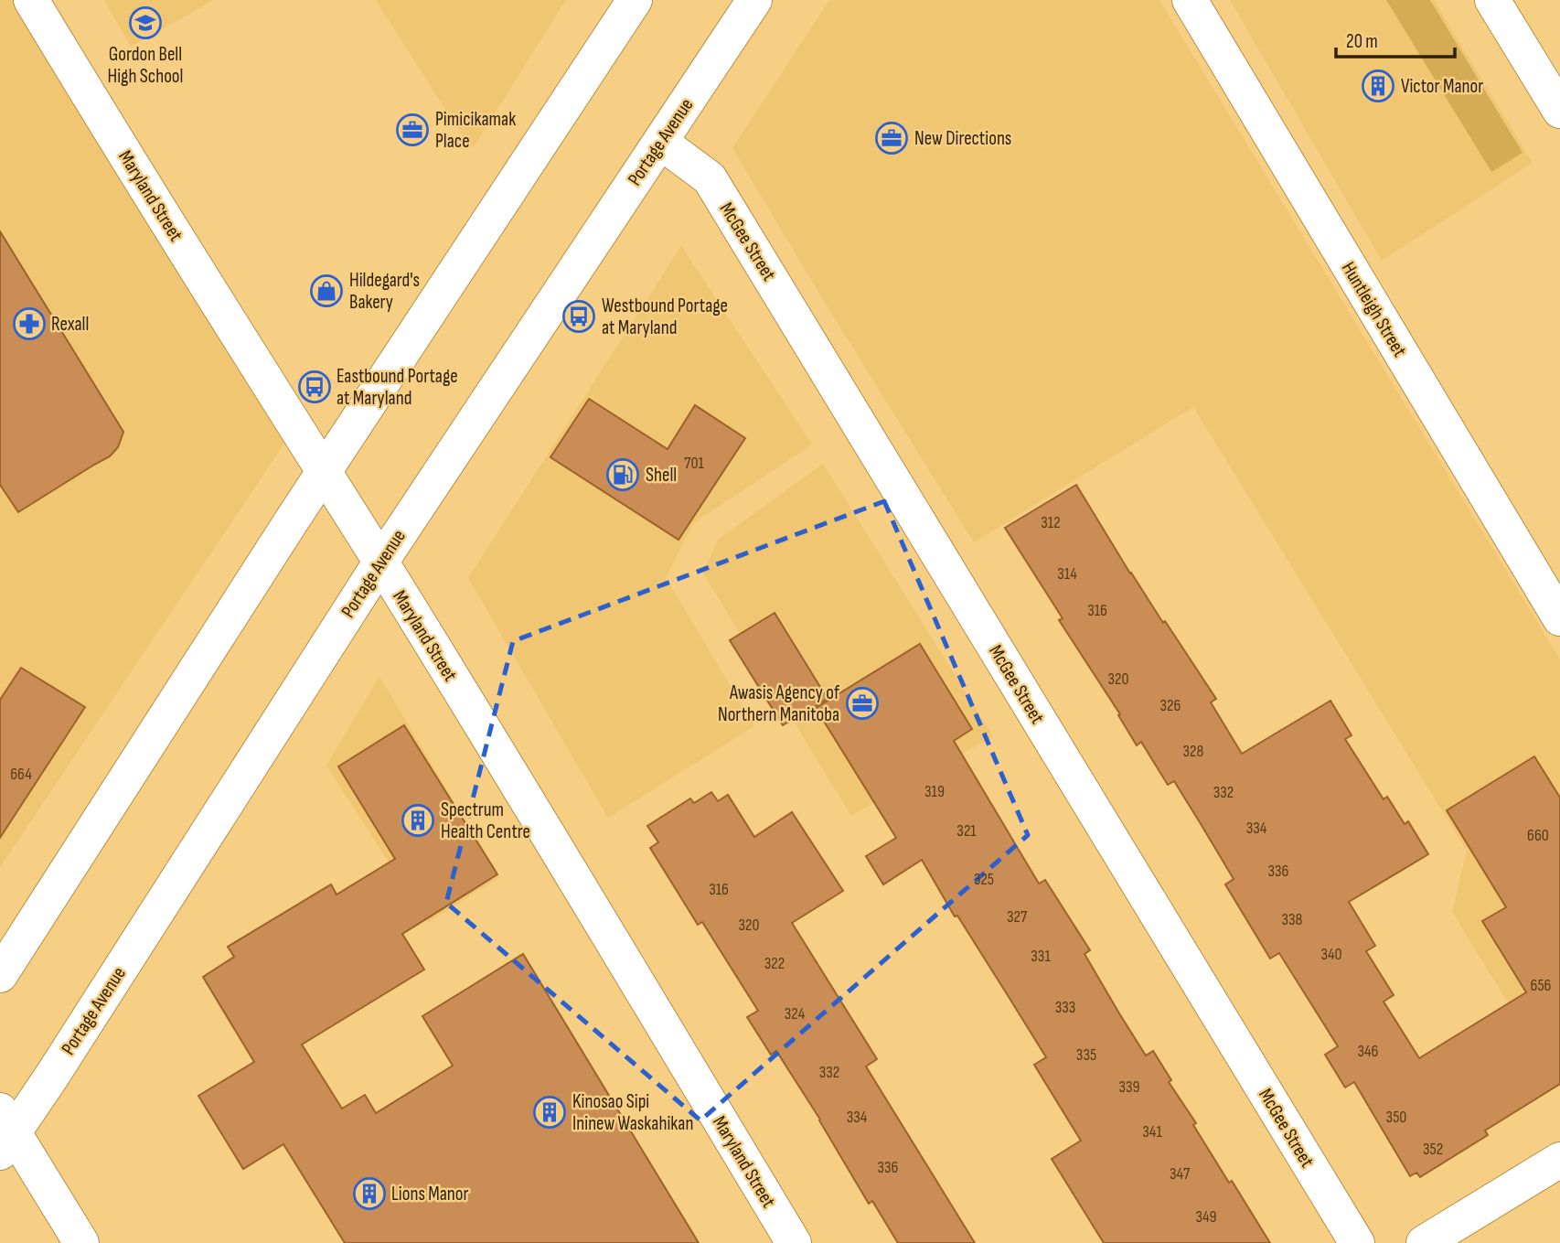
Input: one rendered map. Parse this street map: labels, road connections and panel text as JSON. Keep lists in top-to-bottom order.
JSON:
{
  "streets": {
    "main road": [
      "Portage Avenue",
      "Maryland Street",
      "McGee Street",
      "Huntleigh Street"
    ]
  },
  "crossings": [
    ["Portage Avenue", "Maryland Street"],
    ["Portage Avenue", "McGee Street"]
  ],
  "places": {
    "school or university": ["Gordon Bell High School"],
    "building": [
      "Victor Manor",
      "Spectrum Health Centre",
      "Kinosao Sipi Ininew Waskahikan",
      "Lions Manor"
    ],
    "office": ["Pimicikamak Place", "New Directions", "Awasis Agency of Northern Manitoba"],
    "shop": ["Hildegard's Bakery"],
    "bus stop": ["Westbound Portage at Maryland", "Eastbound Portage at Maryland"],
    "pharmacy": ["Rexall"],
    "fuel station": ["Shell"]
  },
  "house_numbers": [
    "701",
    "312",
    "314",
    "316",
    "320",
    "326",
    "328",
    "664",
    "319",
    "332",
    "334",
    "321",
    "660",
    "336",
    "325",
    "316",
    "327",
    "338",
    "320",
    "340",
    "331",
    "322",
    "656",
    "333",
    "324",
    "346",
    "335",
    "332",
    "339",
    "334",
    "350",
    "341",
    "352",
    "336",
    "347",
    "349"
  ],
  "scale_bar": "20 m"
}
